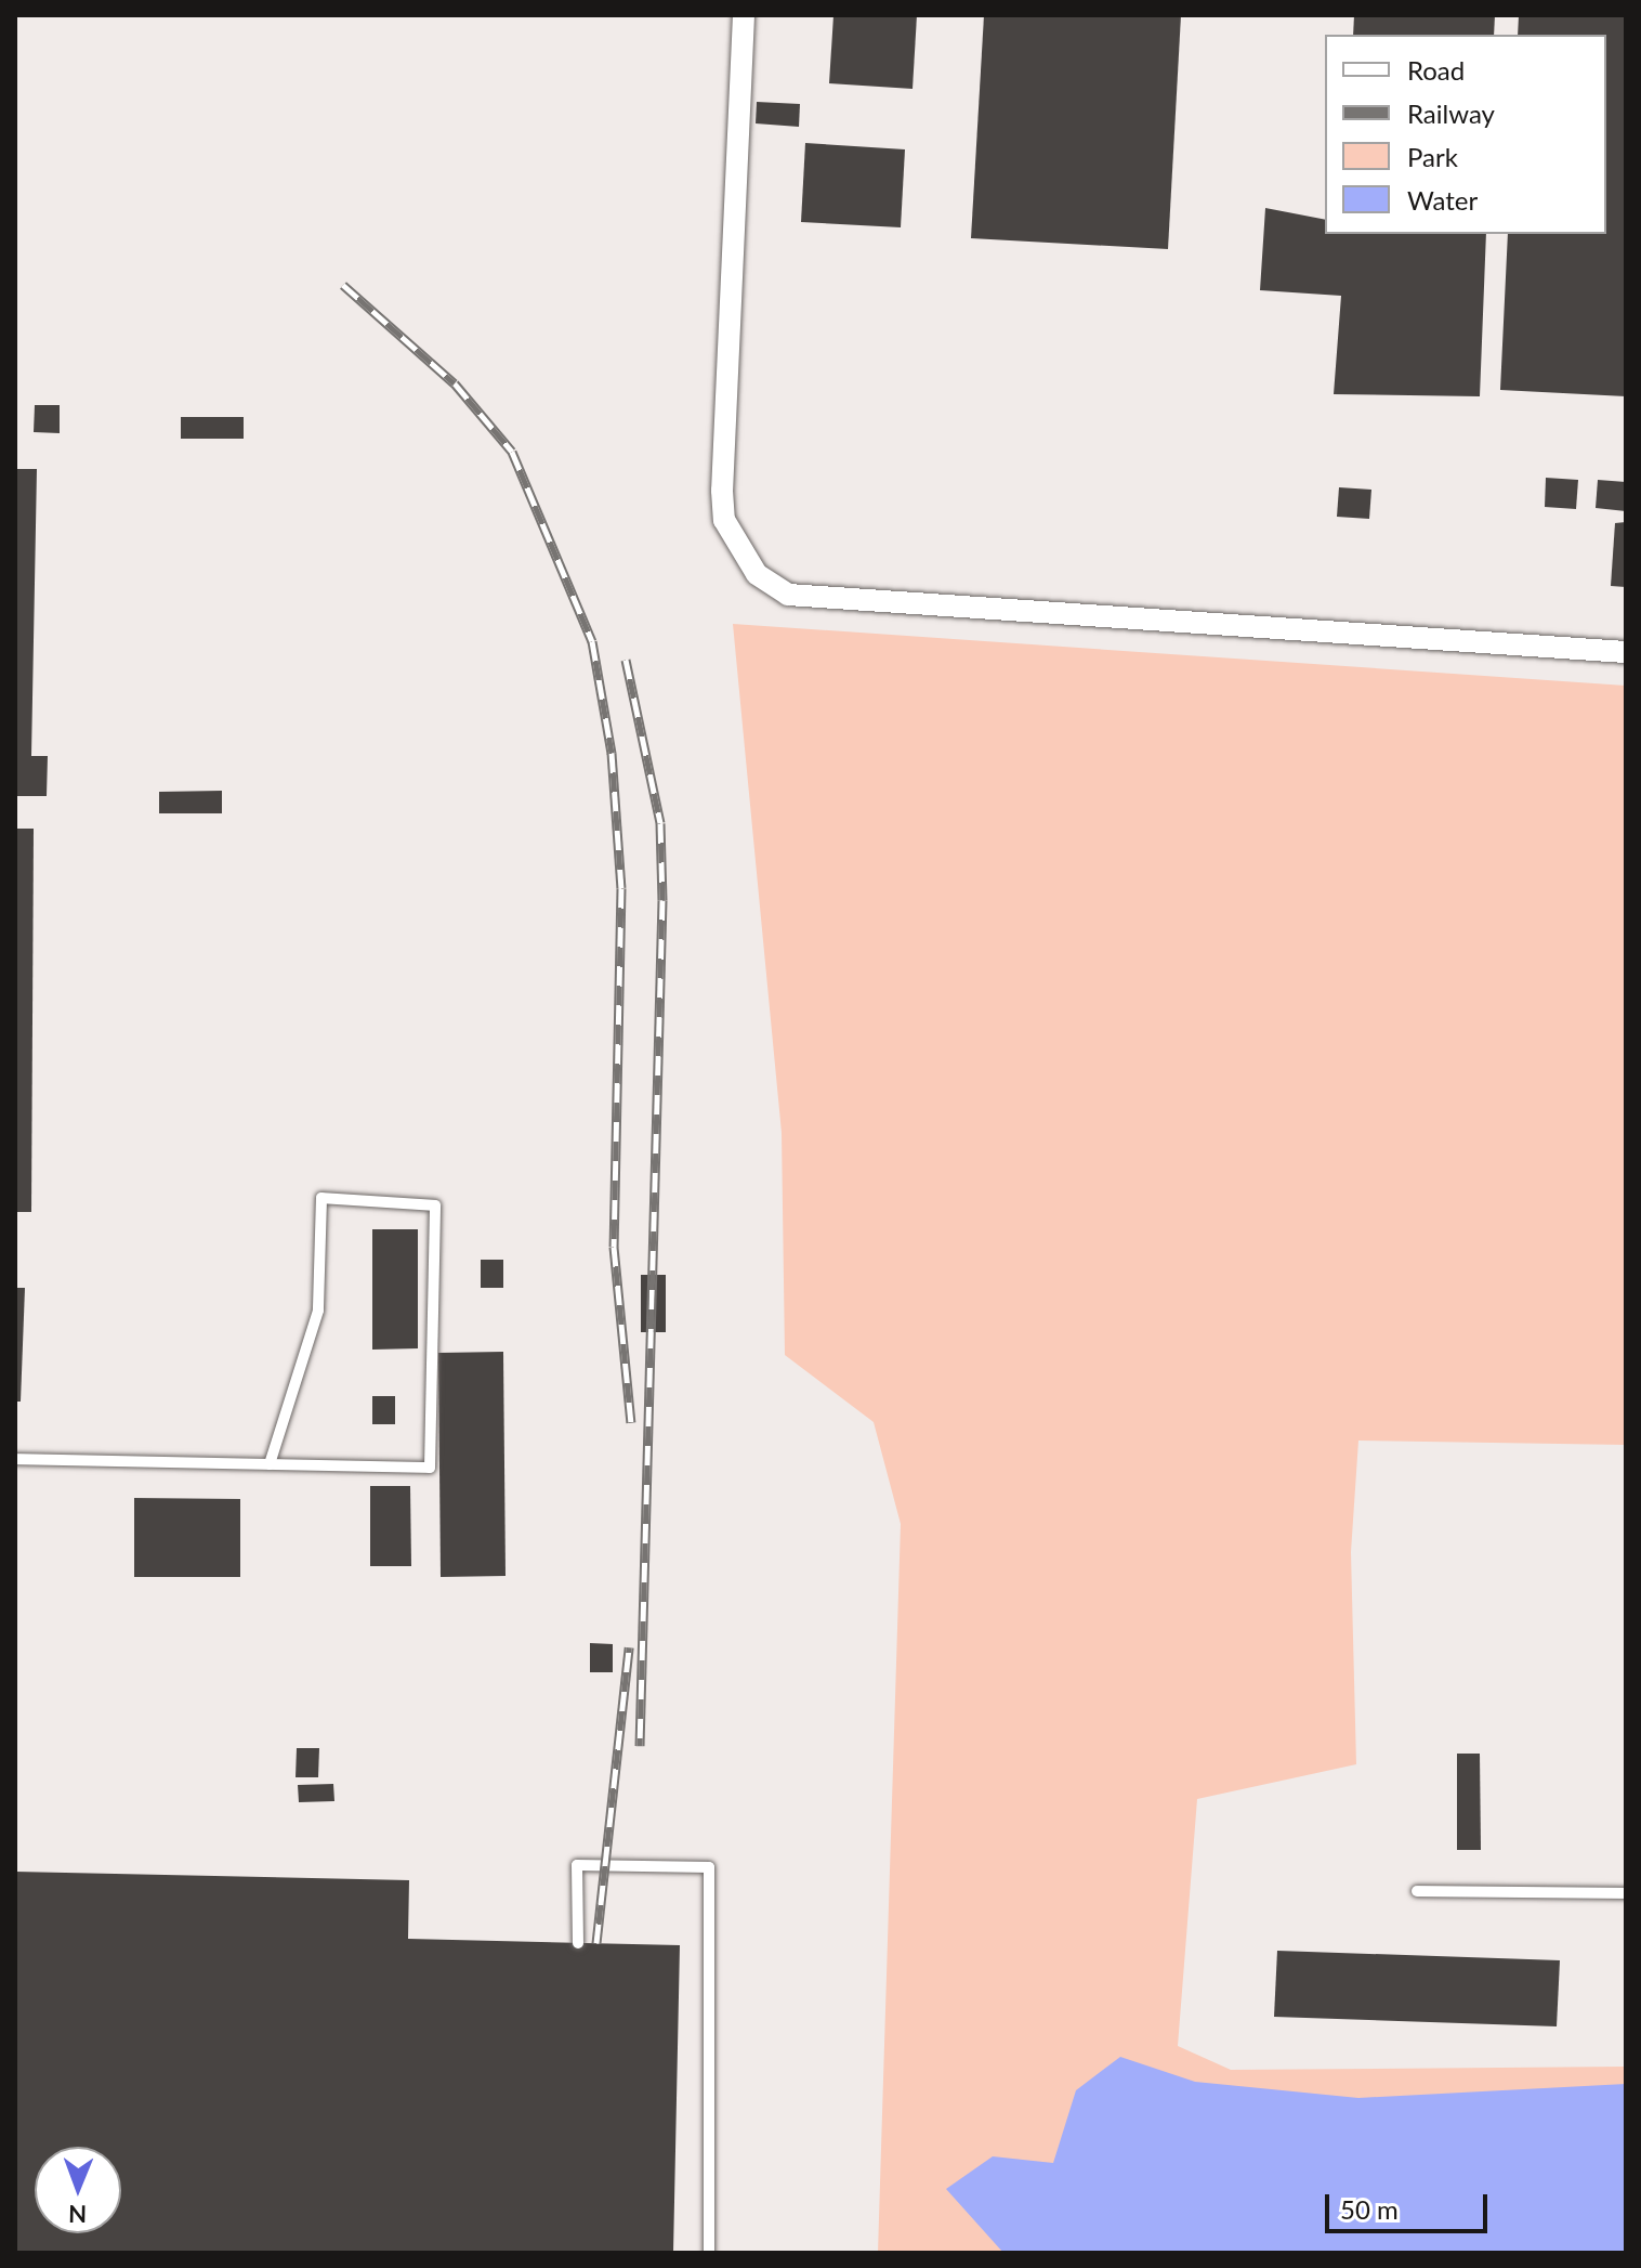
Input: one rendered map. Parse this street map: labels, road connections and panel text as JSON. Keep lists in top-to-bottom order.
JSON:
{
  "legend": [
    "Road",
    "Railway",
    "Park",
    "Water"
  ],
  "scale_bar": "50 m",
  "north": "bottom"
}
